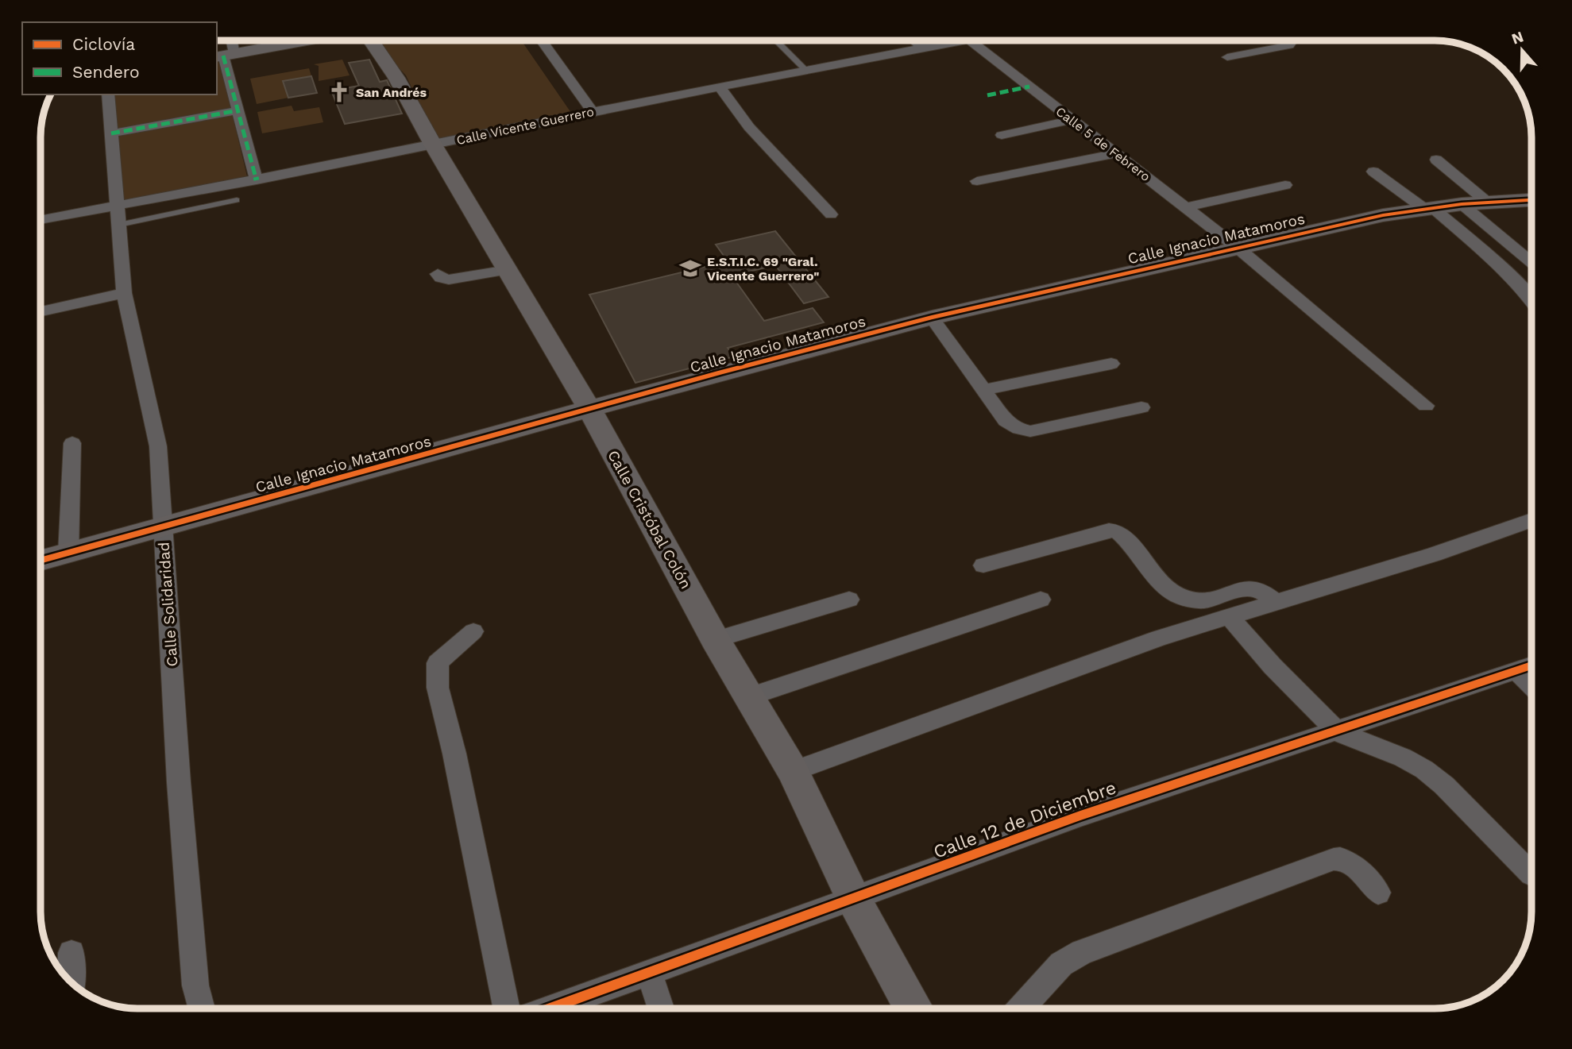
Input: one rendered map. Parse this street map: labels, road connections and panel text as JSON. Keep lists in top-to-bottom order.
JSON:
{
  "streets": {
    "main road": ["Calle Ignacio Matamoros", "Calle Cristóbal Colón"],
    "street": [
      "Calle Vicente Guerrero",
      "Calle 5 de Febrero",
      "Calle Solidaridad",
      "Calle 12 de Diciembre"
    ]
  },
  "crossings": [
    ["Calle Vicente Guerrero", "Calle Cristóbal Colón"],
    ["Calle Vicente Guerrero", "Calle Solidaridad"],
    ["Calle 5 de Febrero", "Calle Ignacio Matamoros"],
    ["Calle Ignacio Matamoros", "Calle Cristóbal Colón"],
    ["Calle Ignacio Matamoros", "Calle Solidaridad"],
    ["Calle Cristóbal Colón", "Calle 12 de Diciembre"]
  ],
  "places": {
    "church": ["San Andrés"],
    "school or university": ["E.S.T.I.C. 69 \"Gral. Vicente Guerrero\""]
  },
  "legend": ["Ciclovía", "Sendero"],
  "north": "top"
}
